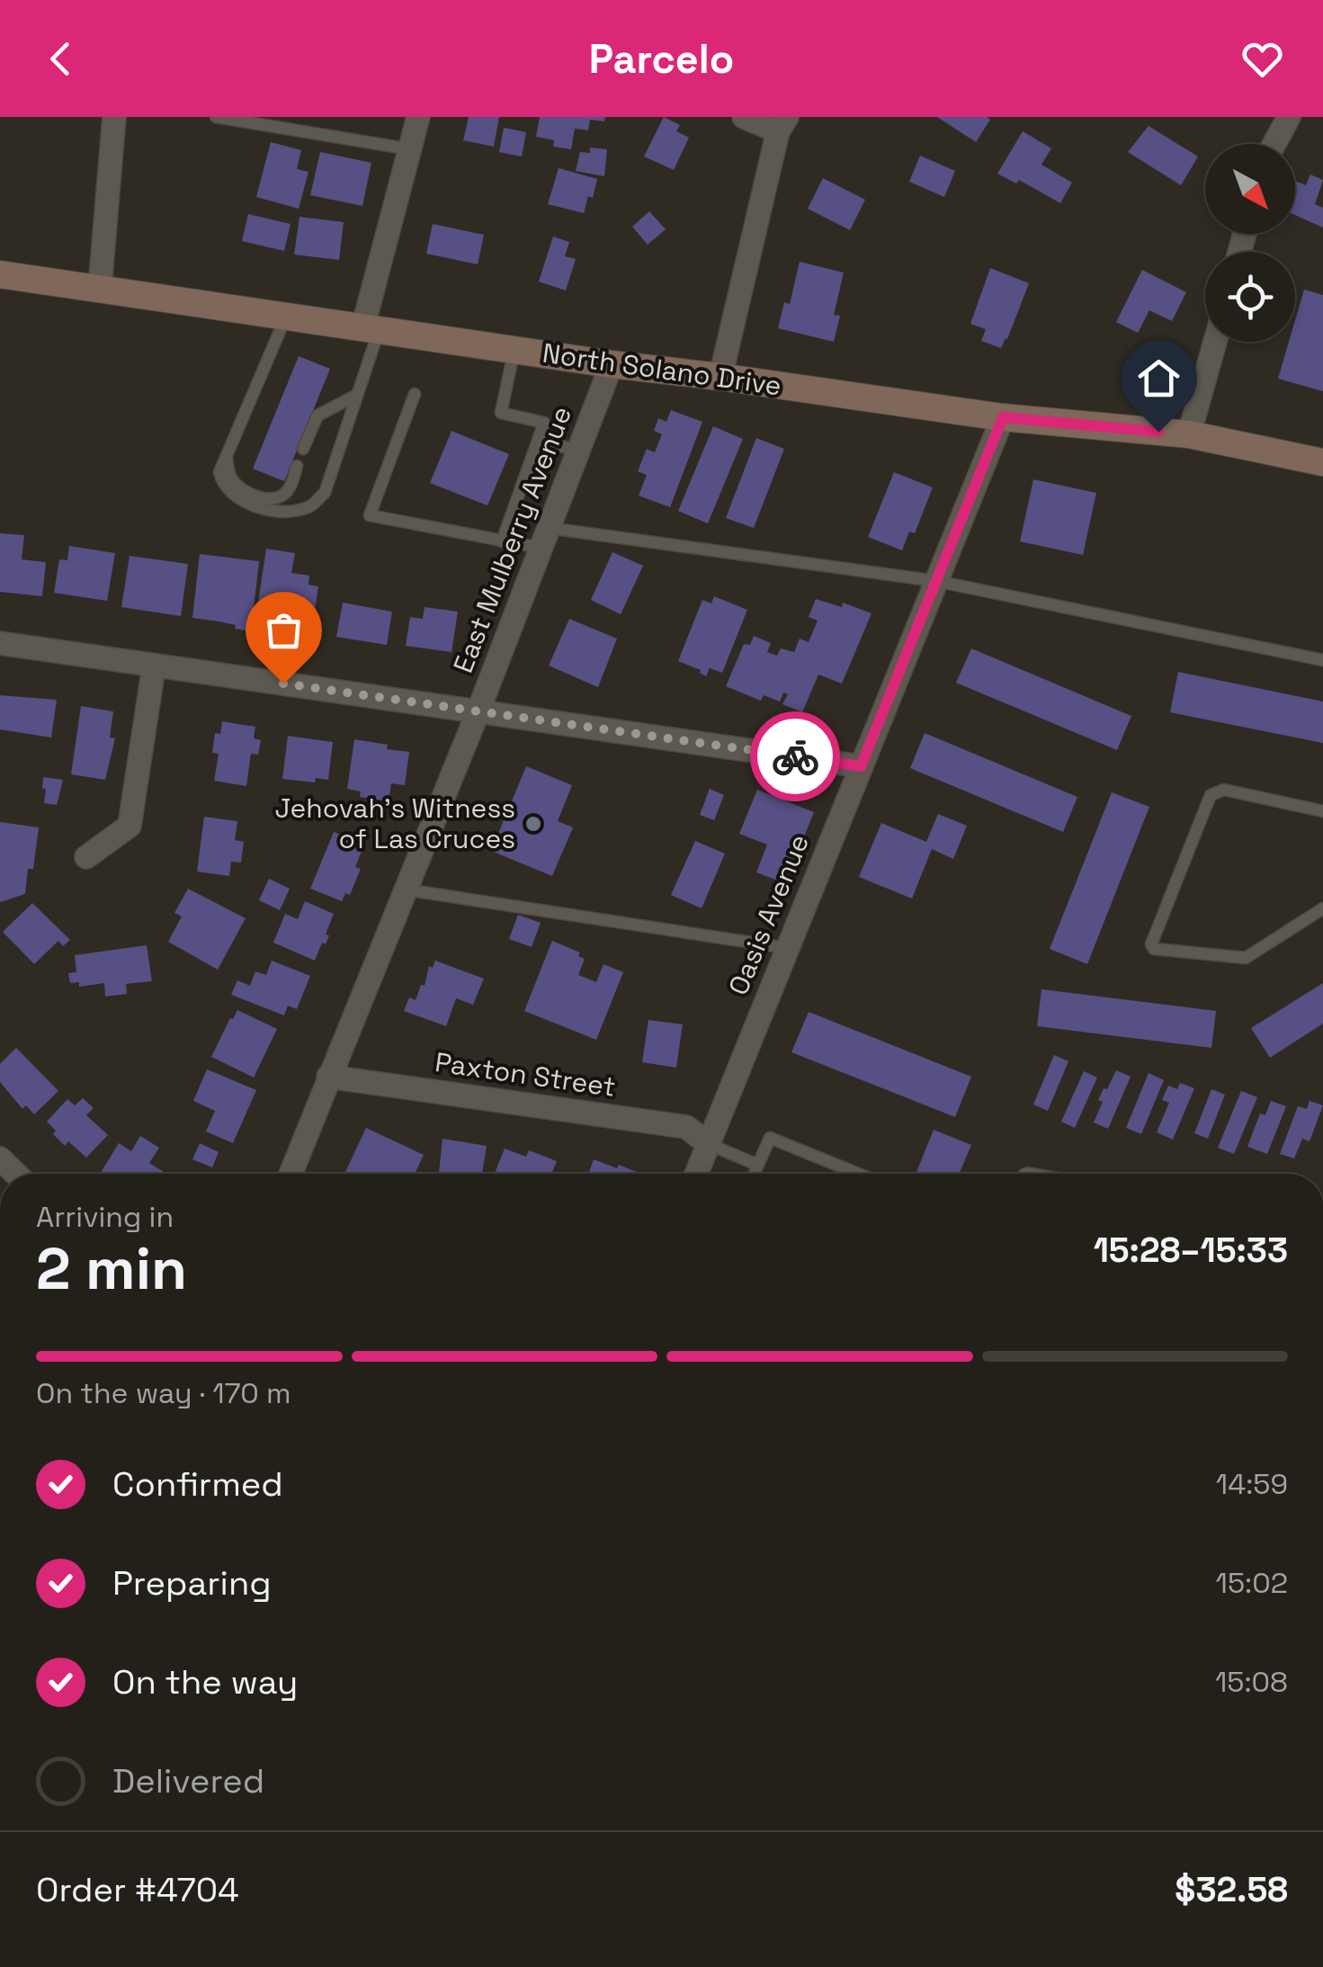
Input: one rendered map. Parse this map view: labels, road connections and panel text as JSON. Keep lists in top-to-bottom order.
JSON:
{
  "streets": {
    "main road": ["North Solano Drive"],
    "street": ["East Mulberry Avenue", "Oasis Avenue", "Paxton Street"]
  },
  "crossings": [
    ["North Solano Drive", "East Mulberry Avenue"],
    ["North Solano Drive", "Oasis Avenue"],
    ["East Mulberry Avenue", "Paxton Street"],
    ["Oasis Avenue", "Paxton Street"]
  ],
  "places": ["Jehovah's Witness of Las Cruces"],
  "north": "bottom right",
  "page": {
    "header": "Parcelo",
    "heading": ["2 min", "Arriving in", "15:28–15:33"],
    "panel": ["Order #4704", "$32.58"],
    "bar": "On the way · 170 m",
    "list": [
      ["Confirmed", "14:59"],
      ["Preparing", "15:02"],
      ["On the way", "15:08"],
      "Delivered"
    ]
  }
}
